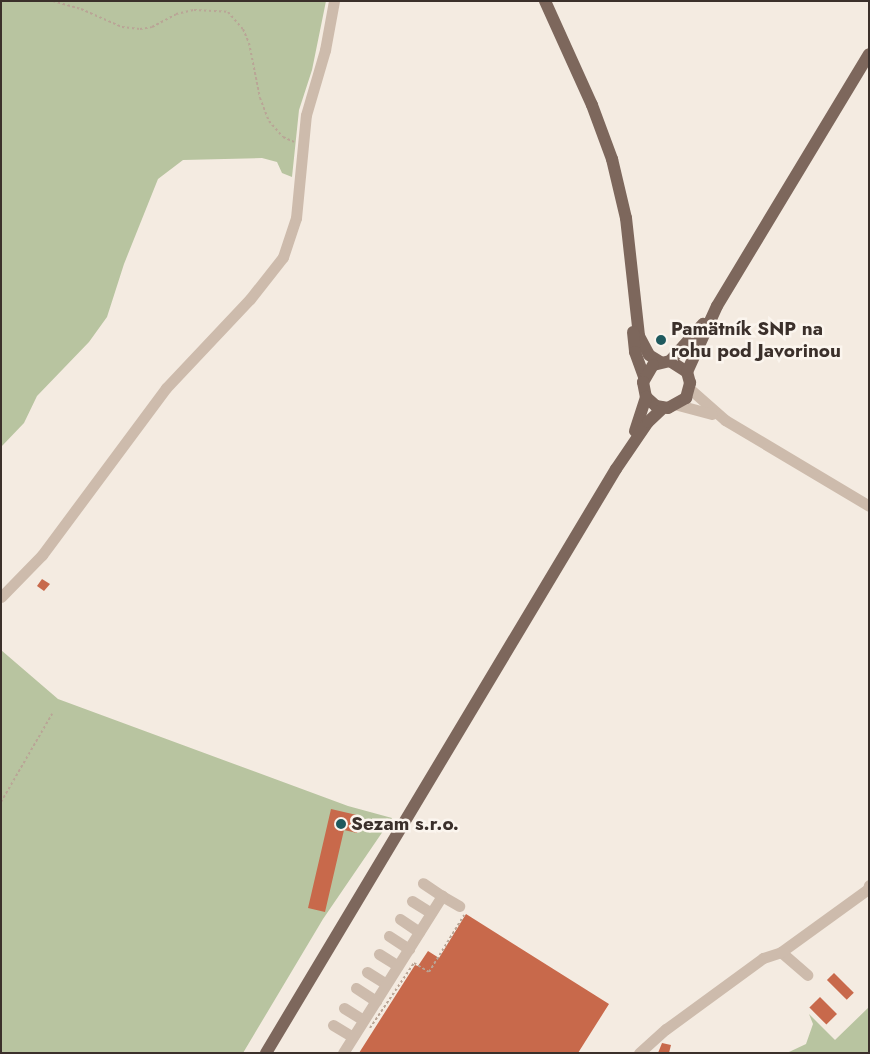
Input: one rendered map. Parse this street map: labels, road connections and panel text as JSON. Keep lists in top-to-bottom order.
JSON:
{
  "places": ["Pamätník SNP na rohu pod Javorinou", "Sezam s.r.o."]
}
